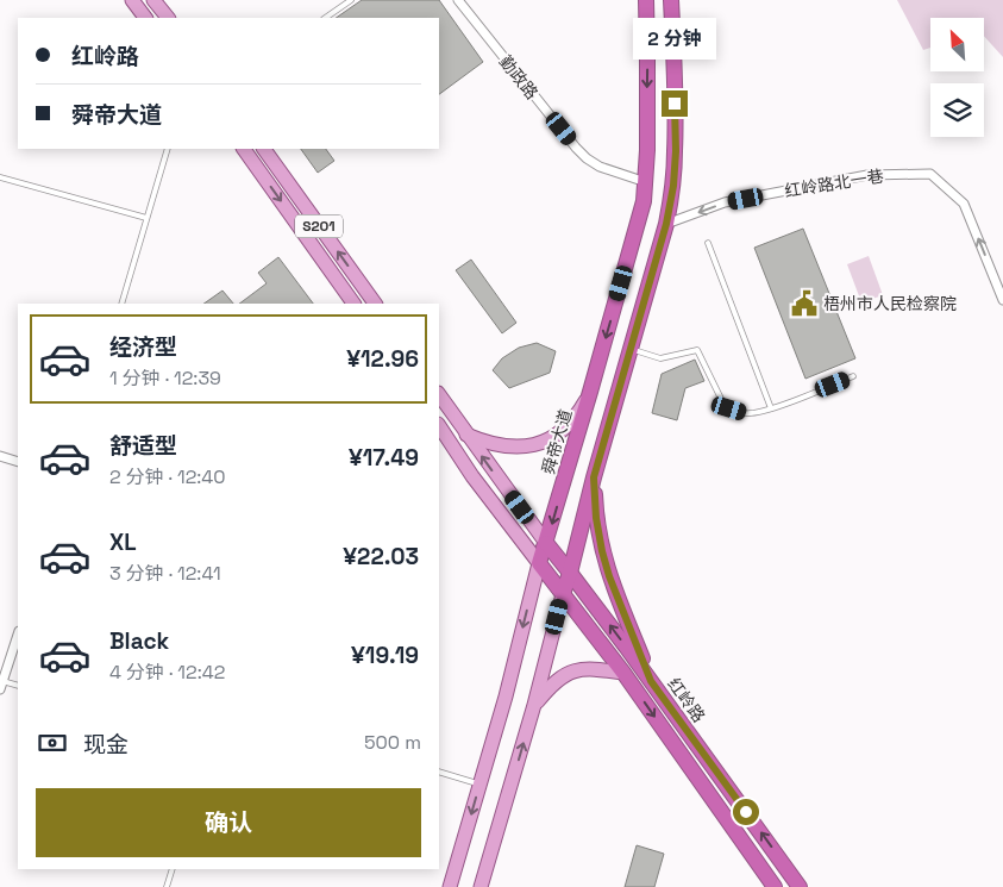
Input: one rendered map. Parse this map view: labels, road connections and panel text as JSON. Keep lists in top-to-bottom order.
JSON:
{
  "streets": {
    "highway": ["舜帝大道", "红岭路"],
    "main road": ["S201"],
    "street": ["勤政路", "红岭路北一巷"]
  },
  "crossings": [
    ["勤政路", "舜帝大道"],
    ["舜帝大道", "红岭路"]
  ],
  "one_way": ["红岭路北一巷", "红岭路"],
  "places": {
    "public building": ["梧州市人民检察院"]
  },
  "north": "top left",
  "page": {
    "bubble": "2 分钟",
    "banner": ["红岭路", "舜帝大道"],
    "list": [
      {
        "name": "经济型",
        "note": "1 分钟 · 12:39",
        "value": "¥12.96"
      },
      {
        "name": "舒适型",
        "note": "2 分钟 · 12:40",
        "value": "¥17.49"
      },
      {
        "name": "XL",
        "note": "3 分钟 · 12:41",
        "value": "¥22.03"
      },
      {
        "name": "Black",
        "note": "4 分钟 · 12:42",
        "value": "¥19.19"
      }
    ],
    "pay": ["现金", "500 m"],
    "buttons": "确认"
  }
}
